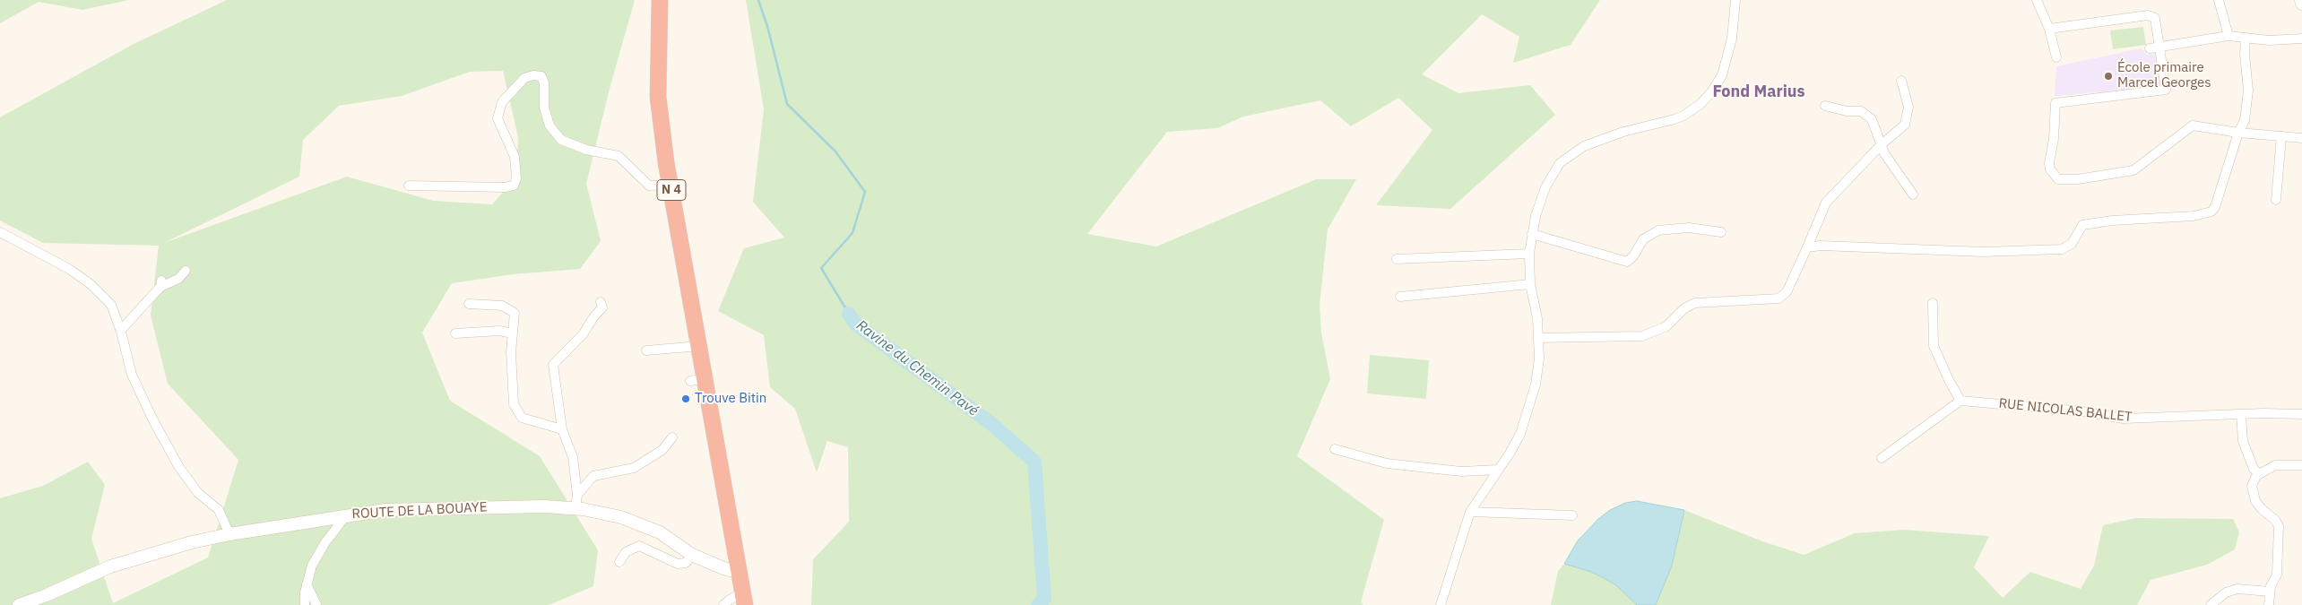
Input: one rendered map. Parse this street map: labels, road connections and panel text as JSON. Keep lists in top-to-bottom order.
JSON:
{
  "streets": {
    "highway": ["N 4"],
    "main road": ["ROUTE DE LA BOUAYE"],
    "street": ["RUE NICOLAS BALLET"]
  },
  "crossings": [
    ["N 4", "ROUTE DE LA BOUAYE"]
  ],
  "districts": ["Fond Marius"],
  "water": ["Ravine du Chemin Pavé"],
  "places": ["École primaire Marcel Georges", "Trouve Bitin"]
}
